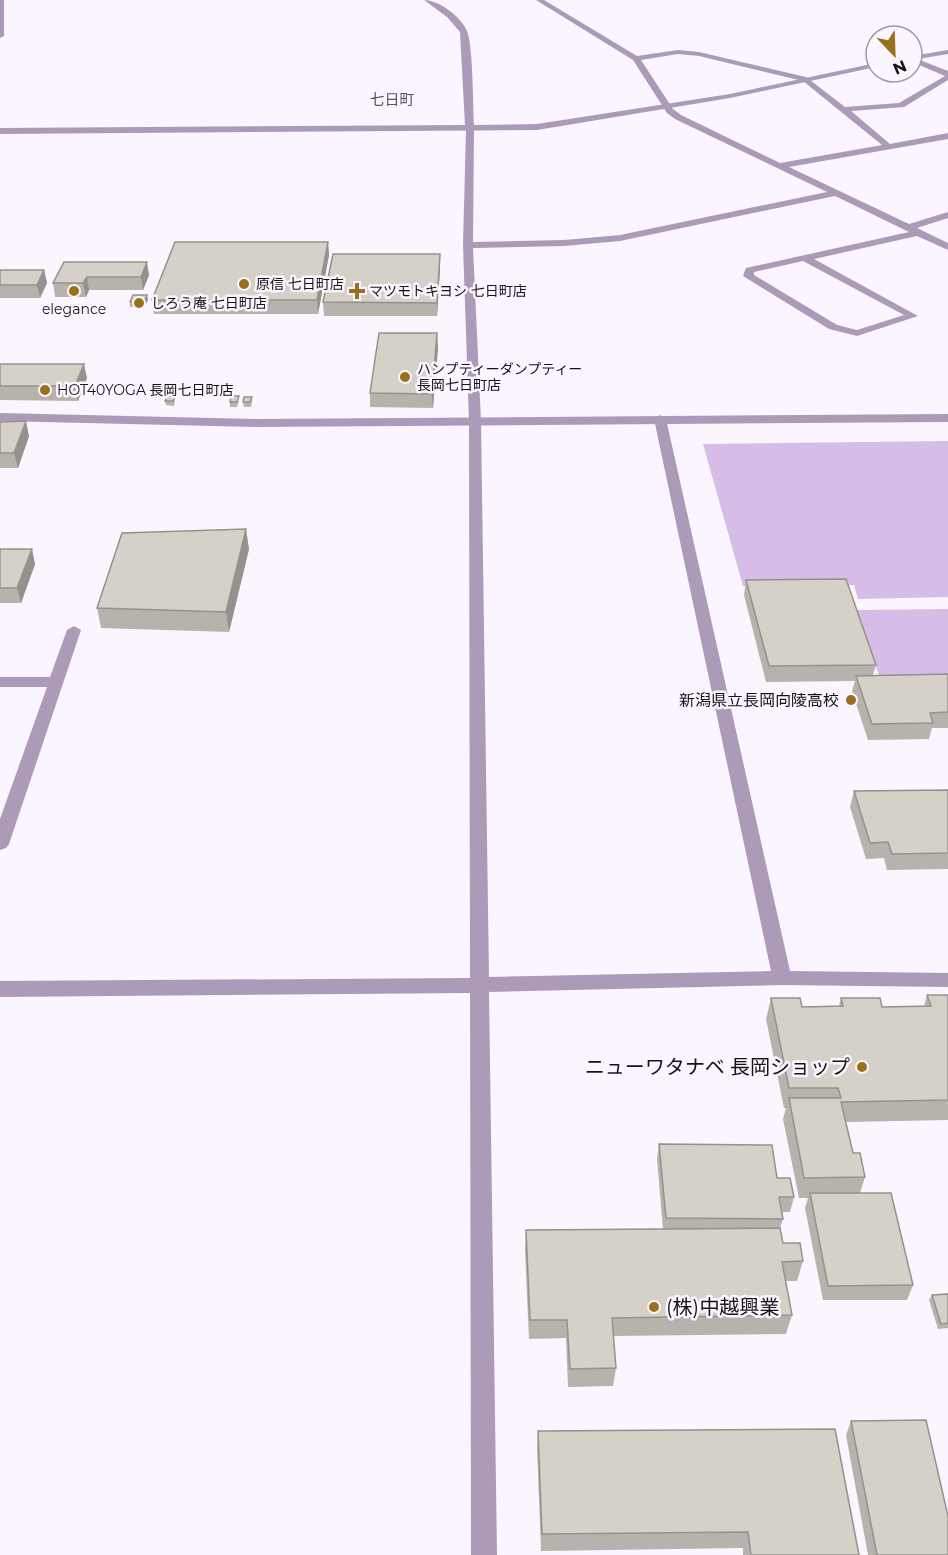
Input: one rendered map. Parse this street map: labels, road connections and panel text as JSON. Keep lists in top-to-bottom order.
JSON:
{
  "districts": ["七日町"],
  "places": {
    "other": [
      "原信 七日町店",
      "elegance",
      "しろう庵 七日町店",
      "ハンプティーダンプティー 長岡七日町店",
      "HOT40YOGA 長岡七日町店",
      "新潟県立長岡向陵高校",
      "ニューワタナベ 長岡ショップ",
      "(株)中越興業"
    ],
    "health": ["マツモトキヨシ 七日町店"]
  },
  "north": "bottom right"
}
